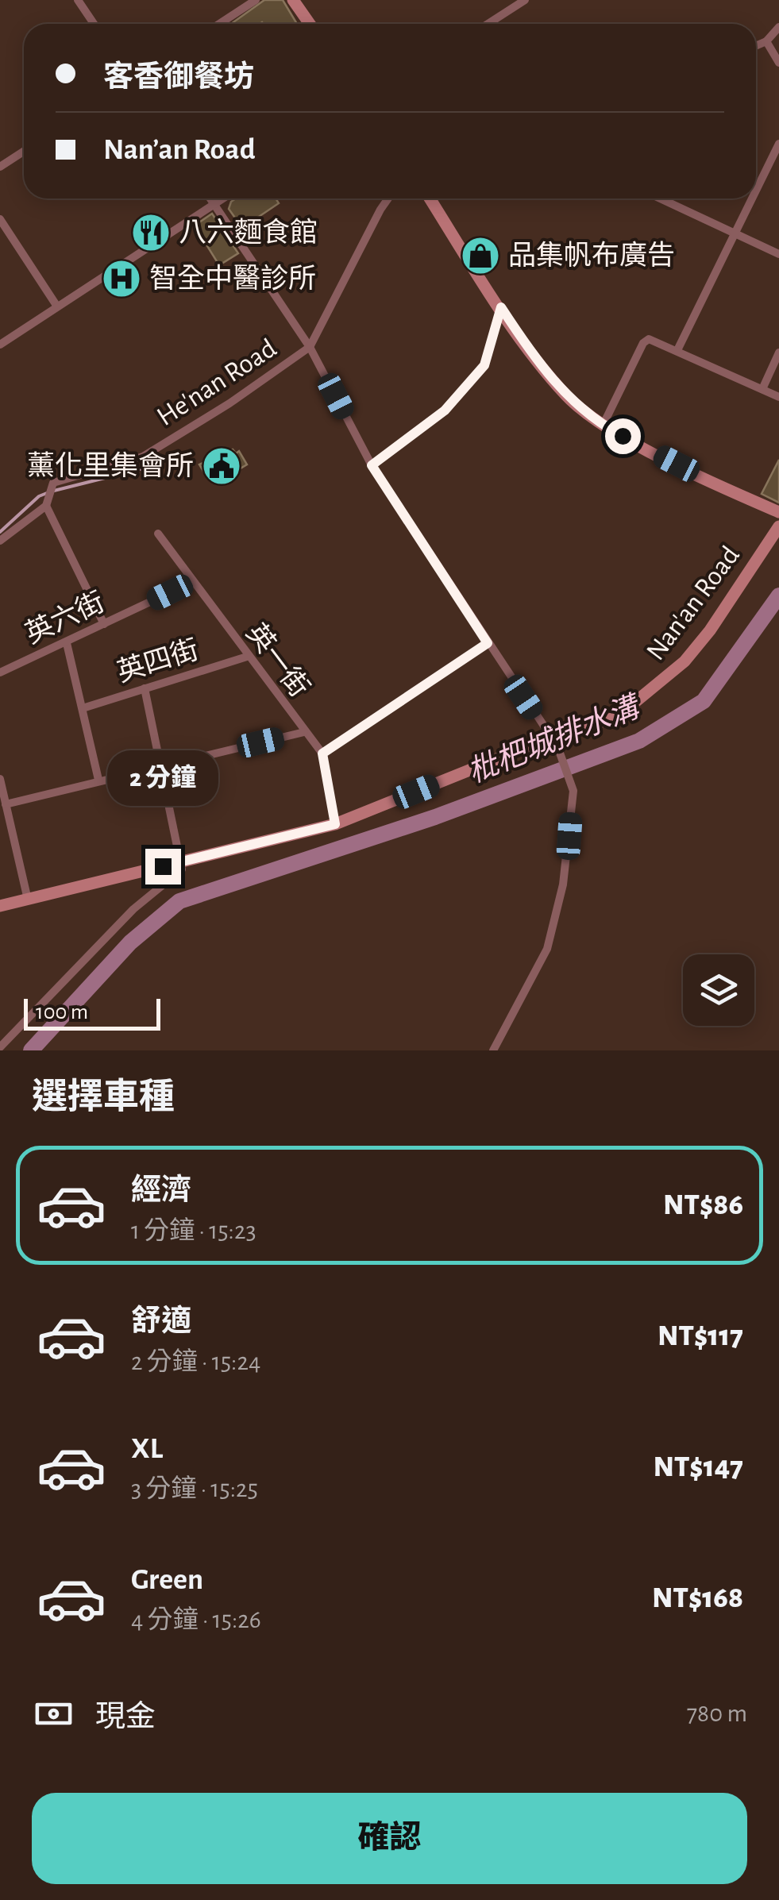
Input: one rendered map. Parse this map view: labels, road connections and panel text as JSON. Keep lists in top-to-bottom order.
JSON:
{
  "streets": {
    "street": [
      "He'nan Road",
      "Nan'an Road",
      "英六街",
      "英一街",
      "英四街"
    ]
  },
  "crossings": [
    ["英六街", "英一街"],
    ["英一街", "英四街"]
  ],
  "water": ["枇杷城排水溝"],
  "places": {
    "restaurant": ["八六麵食館"],
    "shop": ["品集帆布廣告"],
    "hospital": ["智全中醫診所"],
    "public building": ["薰化里集會所"]
  },
  "scale_bar": "100 m",
  "page": {
    "banner": ["客香御餐坊", "Nan’an Road"],
    "bubble": "2 分鐘",
    "scale": "100 m",
    "heading": "選擇車種",
    "list": [
      {
        "name": "經濟",
        "note": "1 分鐘 · 15:23",
        "value": "NT$86"
      },
      {
        "name": "舒適",
        "note": "2 分鐘 · 15:24",
        "value": "NT$117"
      },
      {
        "name": "XL",
        "note": "3 分鐘 · 15:25",
        "value": "NT$147"
      },
      {
        "name": "Green",
        "note": "4 分鐘 · 15:26",
        "value": "NT$168"
      }
    ],
    "pay": ["現金", "780 m"],
    "buttons": "確認"
  }
}
